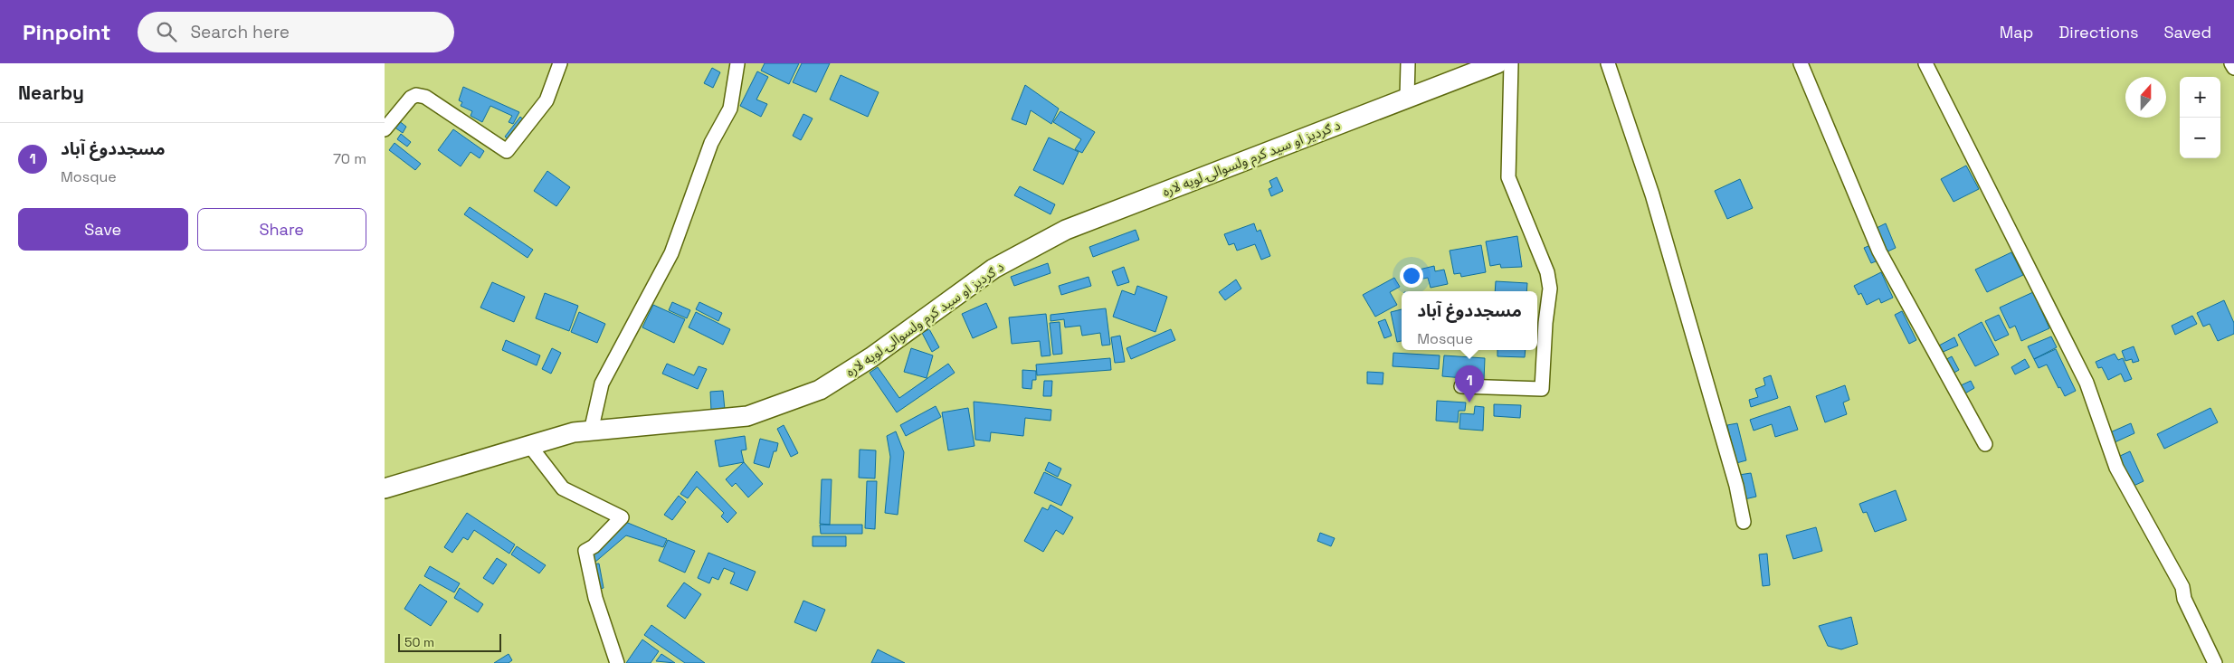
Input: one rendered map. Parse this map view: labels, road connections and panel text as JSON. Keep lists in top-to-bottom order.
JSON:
{
  "streets": {
    "highway": ["د ګردیز او سید کرم ولسوالۍ لویه لاره"]
  },
  "scale_bar": "50 m",
  "north": "top",
  "page": {
    "header": "Pinpoint",
    "search": "Search here",
    "nav": ["Map", "Directions", "Saved"],
    "heading": "Nearby",
    "map_buttons": ["+", "−"],
    "list": [
      {
        "mark": "1",
        "name": "مسجددوغ آباد",
        "note": "Mosque",
        "value": "70 m"
      }
    ],
    "buttons": ["Save", "Share"],
    "popup": ["مسجددوغ آباد", "Mosque"],
    "pins": "1",
    "scale": "50 m"
  }
}
